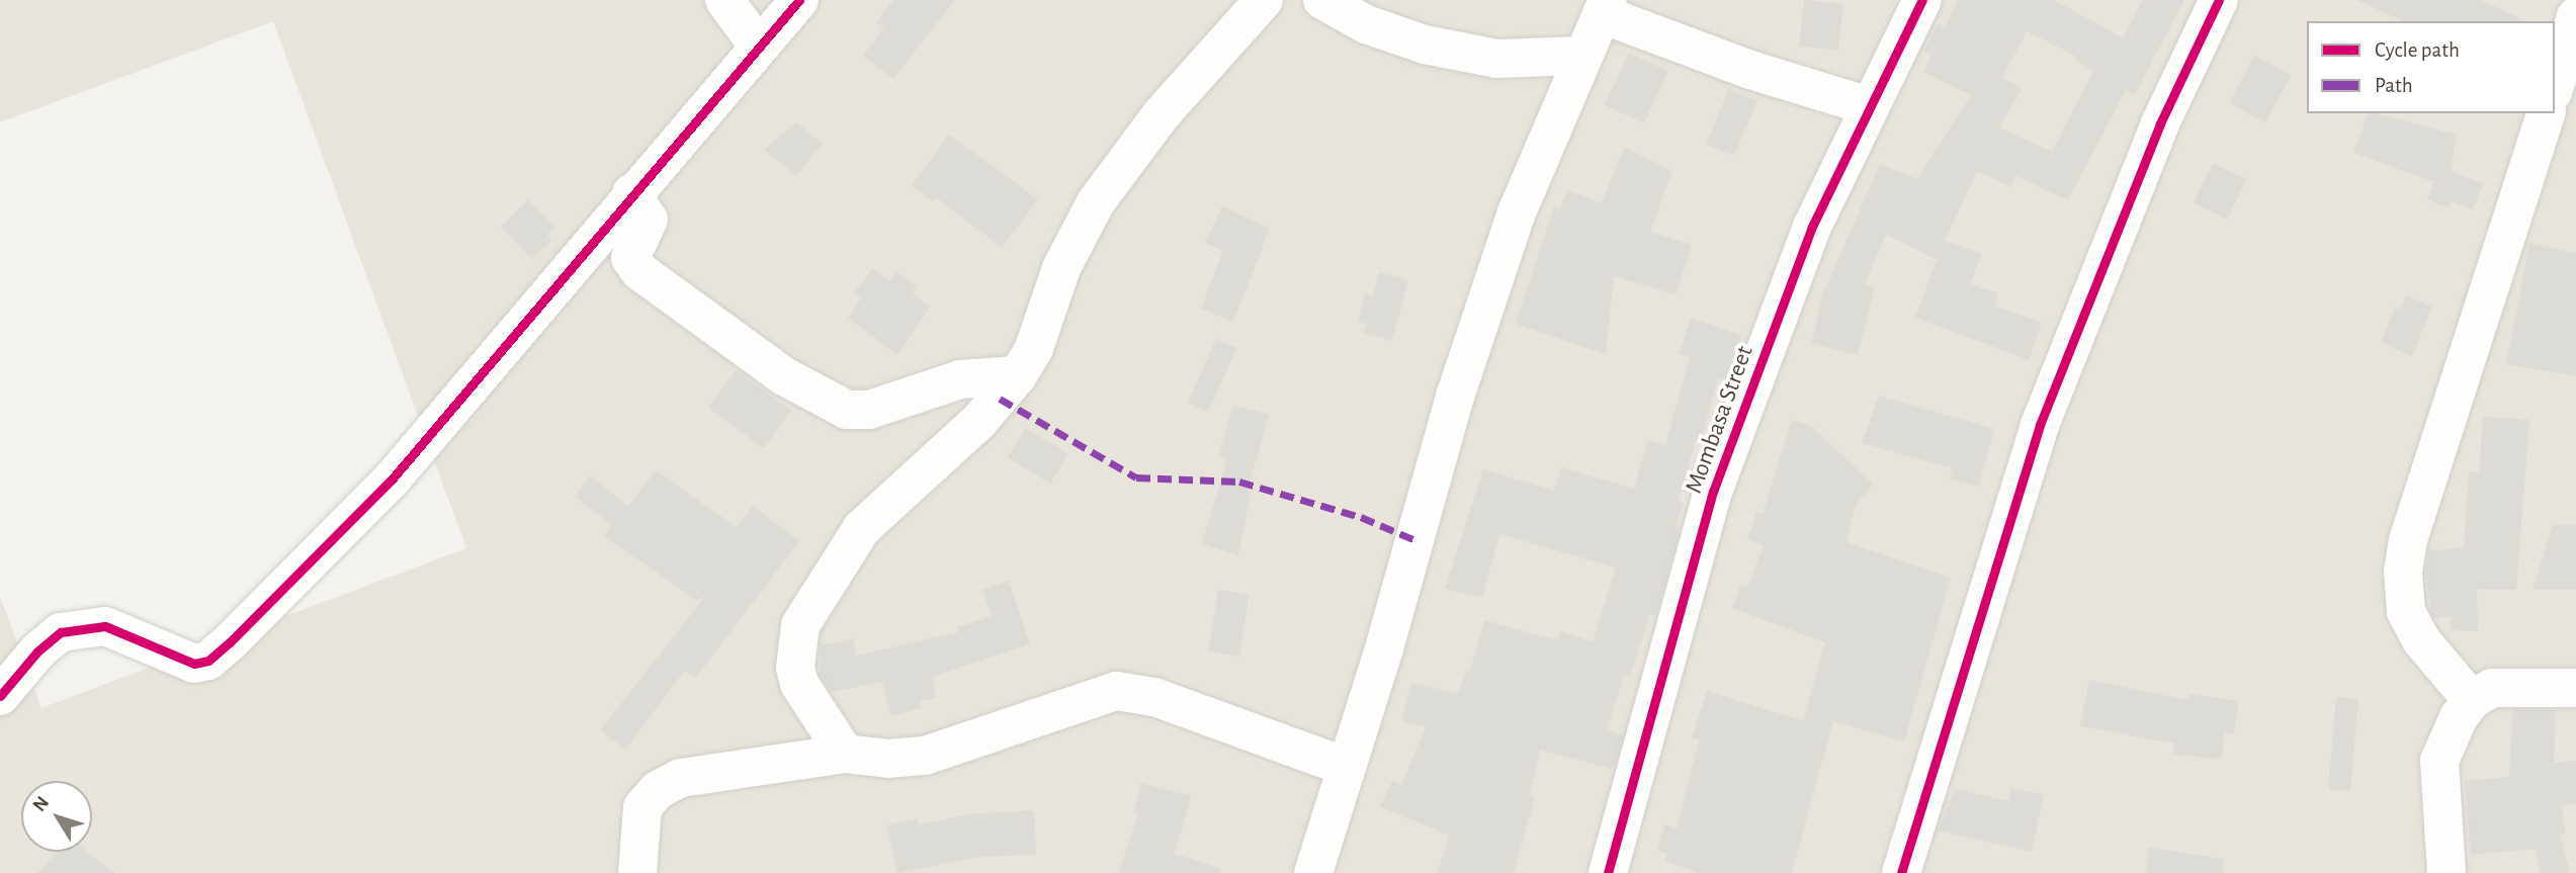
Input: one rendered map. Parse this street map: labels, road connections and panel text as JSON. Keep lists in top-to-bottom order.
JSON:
{
  "streets": {
    "street": ["Mombasa Street"]
  },
  "legend": ["Cycle path", "Path"],
  "north": "top left"
}
